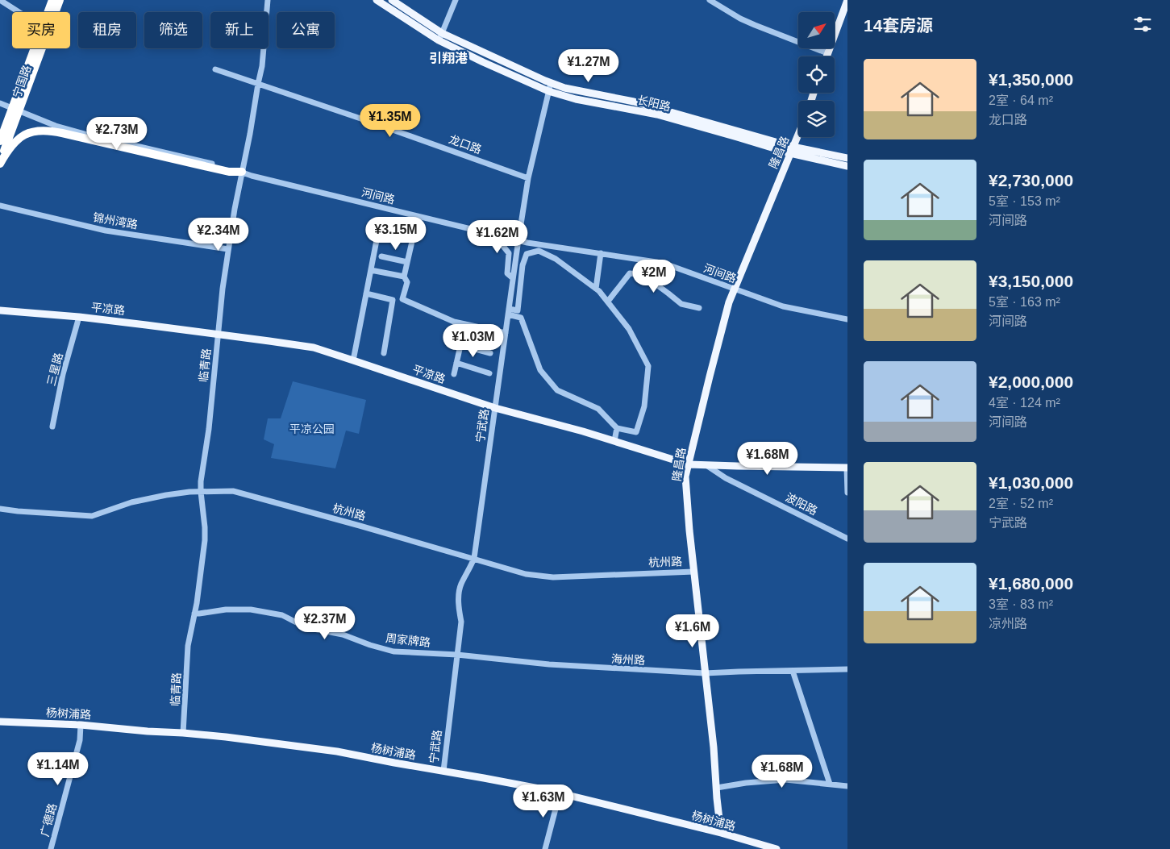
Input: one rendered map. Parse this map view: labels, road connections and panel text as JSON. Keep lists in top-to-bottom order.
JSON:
{
  "streets": {
    "main road": [
      "宁国路",
      "长阳路",
      "隆昌路",
      "平凉路",
      "杨树浦路"
    ],
    "street": [
      "龙口路",
      "河间路",
      "锦州湾路",
      "临青路",
      "三星路",
      "宁武路",
      "波阳路",
      "杭州路",
      "周家牌路",
      "海州路",
      "广德路"
    ]
  },
  "crossings": [
    ["宁国路", "河间路"],
    ["长阳路", "隆昌路"],
    ["长阳路", "宁武路"],
    ["龙口路", "临青路"],
    ["龙口路", "宁武路"],
    ["隆昌路", "河间路"],
    ["隆昌路", "平凉路"],
    ["隆昌路", "杭州路"],
    ["隆昌路", "海州路"],
    ["隆昌路", "杨树浦路"],
    ["河间路", "临青路"],
    ["河间路", "宁武路"],
    ["锦州湾路", "临青路"],
    ["平凉路", "临青路"],
    ["平凉路", "三星路"],
    ["平凉路", "宁武路"],
    ["平凉路", "波阳路"],
    ["临青路", "杭州路"],
    ["临青路", "周家牌路"],
    ["临青路", "杨树浦路"],
    ["宁武路", "杭州路"],
    ["宁武路", "周家牌路"],
    ["宁武路", "海州路"],
    ["宁武路", "杨树浦路"],
    ["周家牌路", "海州路"],
    ["杨树浦路", "广德路"]
  ],
  "districts": ["引翔港"],
  "parks": ["平凉公园"],
  "north": "top right",
  "page": {
    "heading": "14套房源",
    "chip": [
      "买房",
      "租房",
      "筛选",
      "新上",
      "公寓"
    ],
    "list": [
      {
        "name": "¥1,350,000",
        "note": "2室 · 64 m² · 龙口路"
      },
      {
        "name": "¥2,730,000",
        "note": "5室 · 153 m² · 河间路"
      },
      {
        "name": "¥3,150,000",
        "note": "5室 · 163 m² · 河间路"
      },
      {
        "name": "¥2,000,000",
        "note": "4室 · 124 m² · 河间路"
      },
      {
        "name": "¥1,030,000",
        "note": "2室 · 52 m² · 宁武路"
      },
      {
        "name": "¥1,680,000",
        "note": "3室 · 83 m² · 凉州路"
      }
    ],
    "price": [
      "¥1.27M",
      "¥1.35M",
      "¥2.73M",
      "¥3.15M",
      "¥2.34M",
      "¥1.62M",
      "¥2M",
      "¥1.03M",
      "¥1.68M",
      "¥2.37M",
      "¥1.6M",
      "¥1.14M",
      "¥1.68M",
      "¥1.63M"
    ]
  }
}
